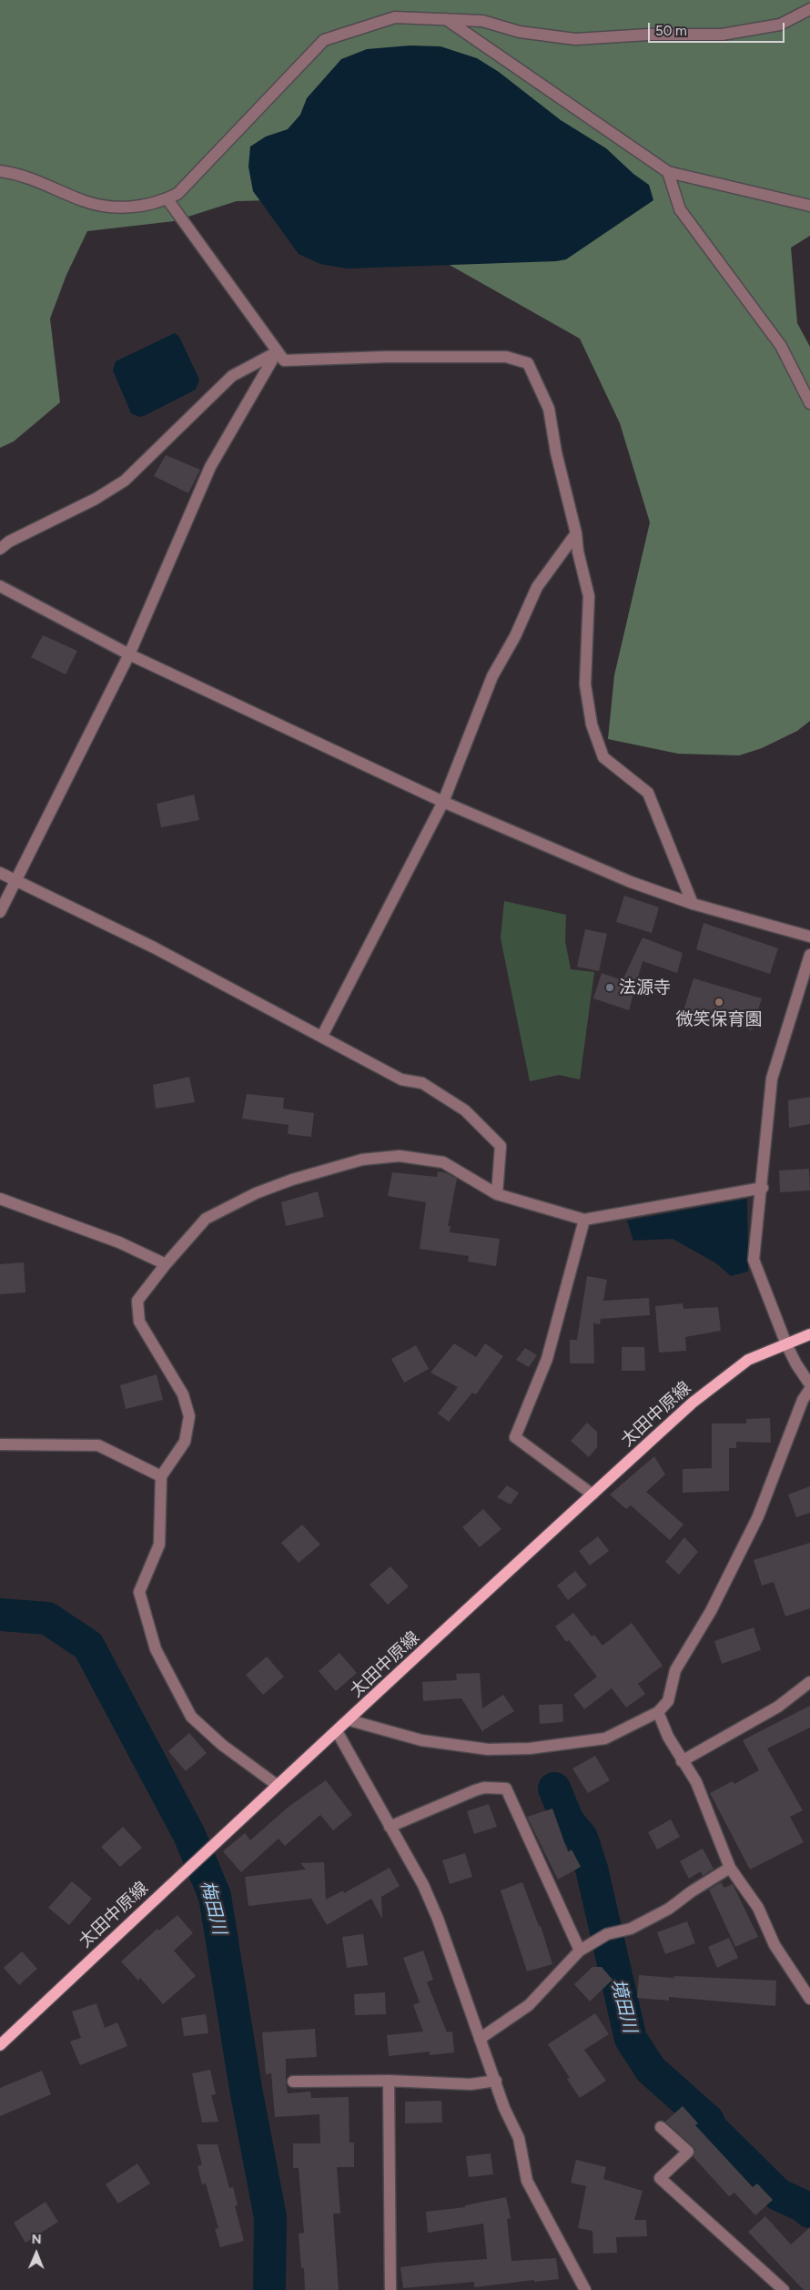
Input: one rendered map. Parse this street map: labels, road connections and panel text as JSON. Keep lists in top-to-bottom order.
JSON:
{
  "streets": {
    "main road": ["太田中原線"]
  },
  "water": ["梅田川", "境田川"],
  "places": ["法源寺", "微笑保育園"],
  "scale_bar": "50 m",
  "north": "top"
}
